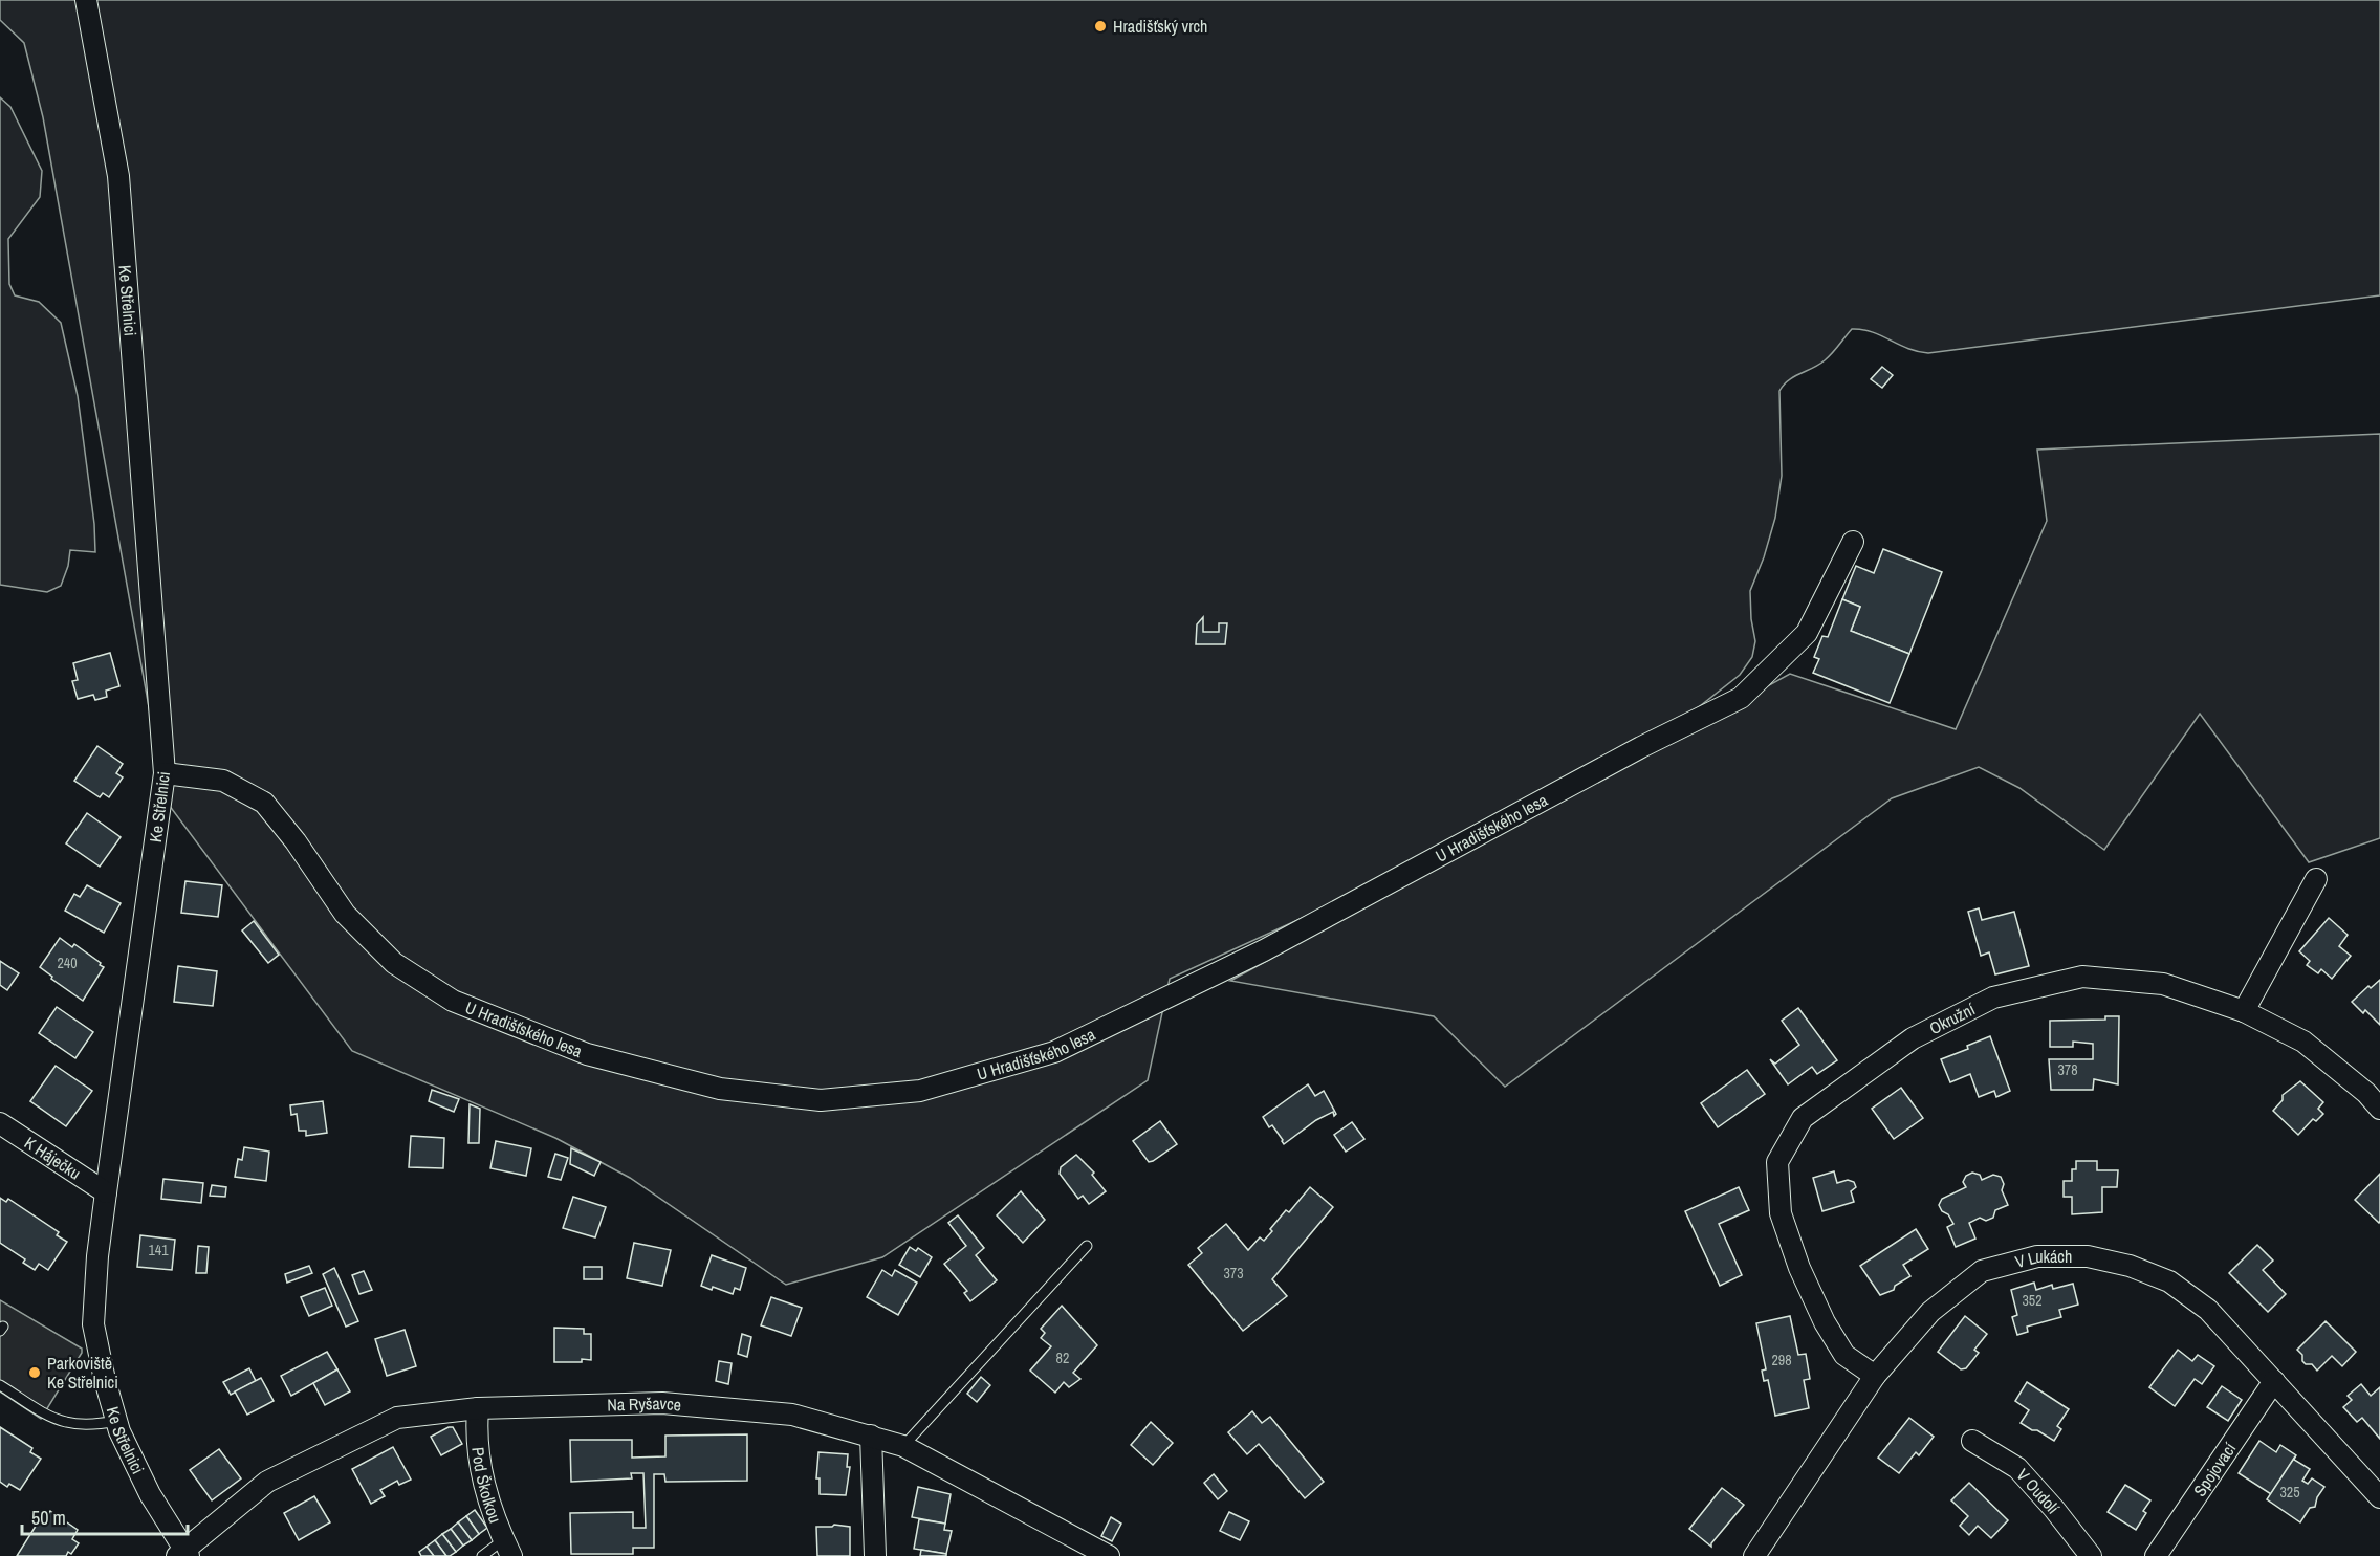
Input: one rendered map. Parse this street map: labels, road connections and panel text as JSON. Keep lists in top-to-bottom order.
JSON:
{
  "streets": {
    "street": [
      "Ke Střelnici",
      "U Hradišťského lesa",
      "Okružní",
      "K Háječku",
      "V Lukách",
      "Na Ryšavce",
      "Spojovací",
      "Pod Školkou",
      "V Oudolí"
    ]
  },
  "crossings": [
    ["Ke Střelnici", "U Hradišťského lesa"],
    ["Ke Střelnici", "K Háječku"],
    ["Ke Střelnici", "Na Ryšavce"],
    ["Okružní", "V Lukách"],
    ["V Lukách", "Spojovací"],
    ["Na Ryšavce", "Pod Školkou"]
  ],
  "places": ["Hradišťský vrch", "Parkoviště Ke Střelnici"],
  "house_numbers": [
    "240",
    "378",
    "141",
    "373",
    "352",
    "82",
    "298",
    "325"
  ],
  "scale_bar": "50 m"
}
